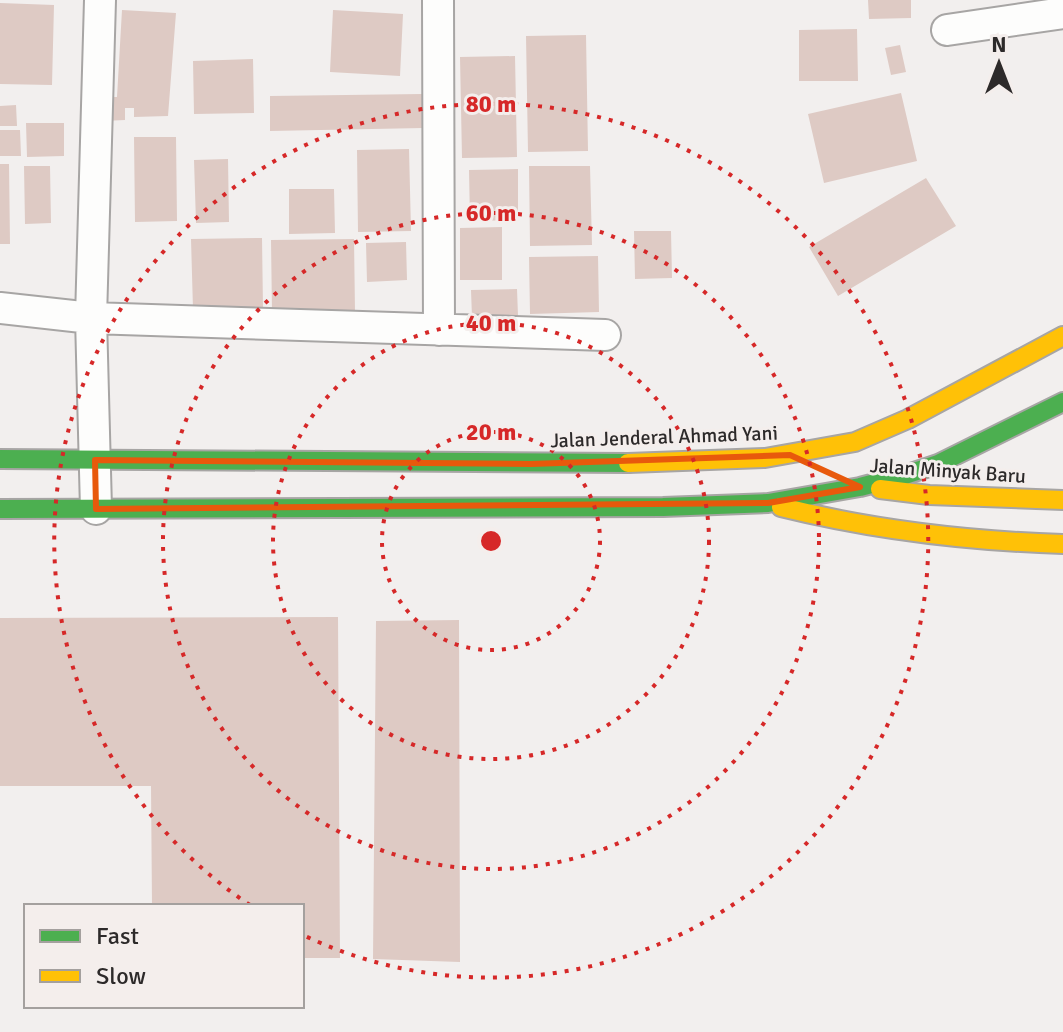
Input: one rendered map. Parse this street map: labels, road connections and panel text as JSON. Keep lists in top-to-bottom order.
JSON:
{
  "streets": {
    "main road": ["Jalan Jenderal Ahmad Yani", "Jalan Minyak Baru"]
  },
  "crossings": [
    ["Jalan Jenderal Ahmad Yani", "Jalan Minyak Baru"]
  ],
  "legend": ["Fast", "Slow"],
  "north": "top",
  "rings": [
    "80 m",
    "60 m",
    "40 m",
    "20 m"
  ]
}
